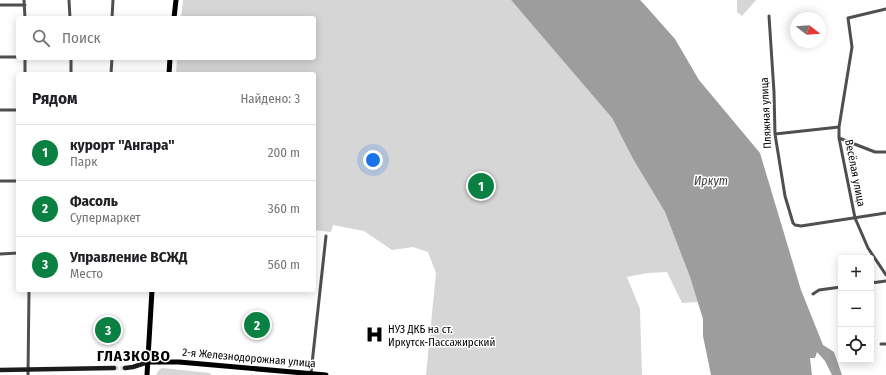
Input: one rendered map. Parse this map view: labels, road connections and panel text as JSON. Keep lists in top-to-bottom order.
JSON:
{
  "streets": {
    "main road": ["2-я Железнодорожная улица"],
    "street": ["Пляжная улица", "Весёлая улица"]
  },
  "crossings": [
    ["Пляжная улица", "Весёлая улица"]
  ],
  "districts": ["ГЛАЗКОВО"],
  "water": ["Иркут"],
  "places": {
    "hospital": ["НУЗ ДКБ на ст. Иркутск-Пассажирский"]
  },
  "north": "right",
  "page": {
    "search": "Поиск",
    "heading": ["Рядом", "Найдено: 3"],
    "list": [
      {
        "mark": "1",
        "name": "курорт \"Ангара\"",
        "note": "Парк",
        "value": "200 m"
      },
      {
        "mark": "2",
        "name": "Фасоль",
        "note": "Супермаркет",
        "value": "360 m"
      },
      {
        "mark": "3",
        "name": "Управление ВСЖД",
        "note": "Место",
        "value": "560 m"
      }
    ],
    "pins": ["1", "2", "3"],
    "map_buttons": ["+", "−"]
  }
}
